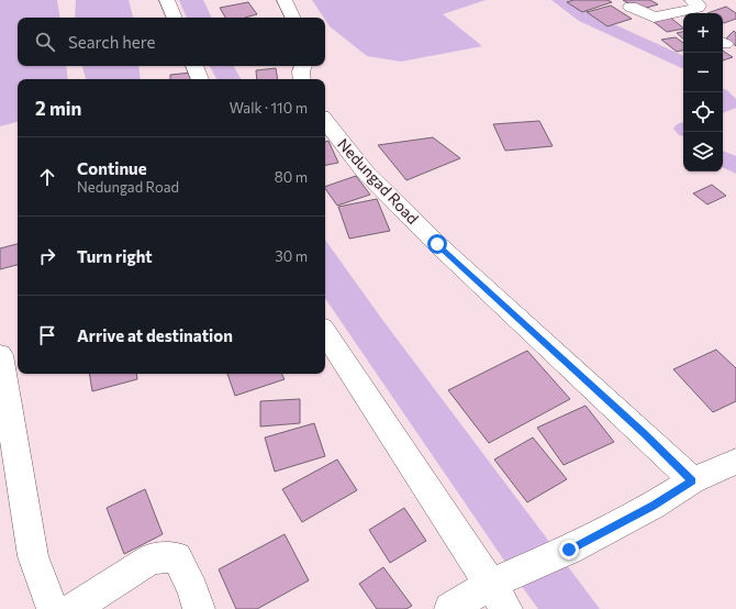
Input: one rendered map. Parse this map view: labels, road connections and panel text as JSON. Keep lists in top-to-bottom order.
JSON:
{
  "streets": {
    "street": ["Nedungad Road"]
  },
  "page": {
    "map_buttons": ["+", "−"],
    "search": "Search here",
    "heading": ["2 min", "Walk · 110 m"],
    "list": [
      ["Continue", "Nedungad Road", "80 m"],
      ["Turn right", "30 m"],
      "Arrive at destination"
    ]
  }
}
